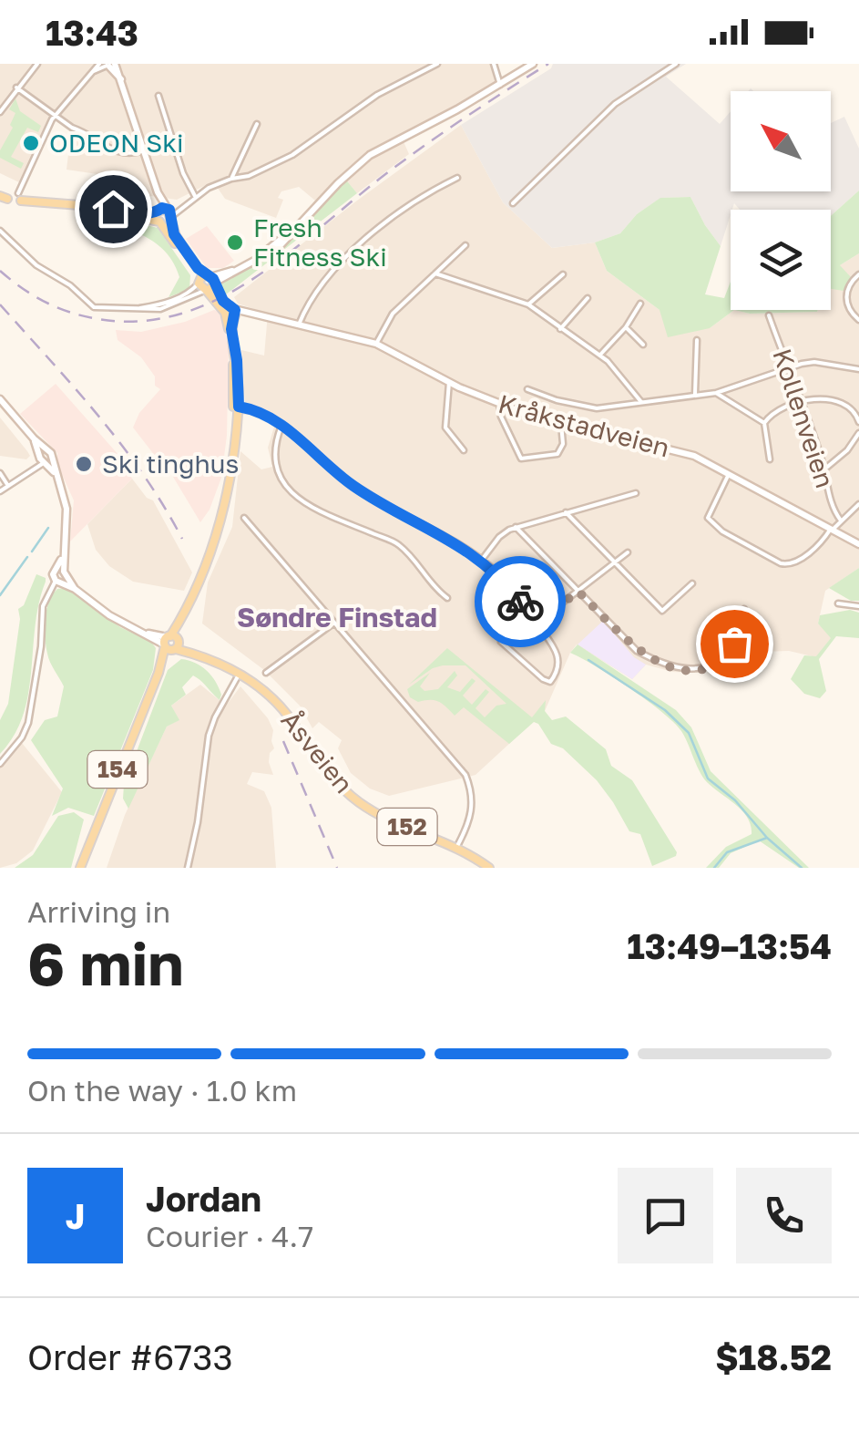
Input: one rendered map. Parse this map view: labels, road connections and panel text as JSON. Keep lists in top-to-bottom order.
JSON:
{
  "streets": {
    "main road": [
      "Kråkstadveien",
      "Åsveien",
      "154",
      "152"
    ],
    "street": ["Kollenveien"]
  },
  "crossings": [
    ["Åsveien", "154"]
  ],
  "districts": ["Søndre Finstad"],
  "places": ["ODEON Ski", "Fresh Fitness Ski", "Ski tinghus"],
  "north": "top left",
  "page": {
    "status": "13:43",
    "heading": ["6 min", "Arriving in", "13:49–13:54"],
    "panel": [
      "Jordan",
      "Courier · 4.7",
      "Order #6733",
      "$18.52"
    ],
    "bar": "On the way · 1.0 km",
    "round": "J"
  }
}
